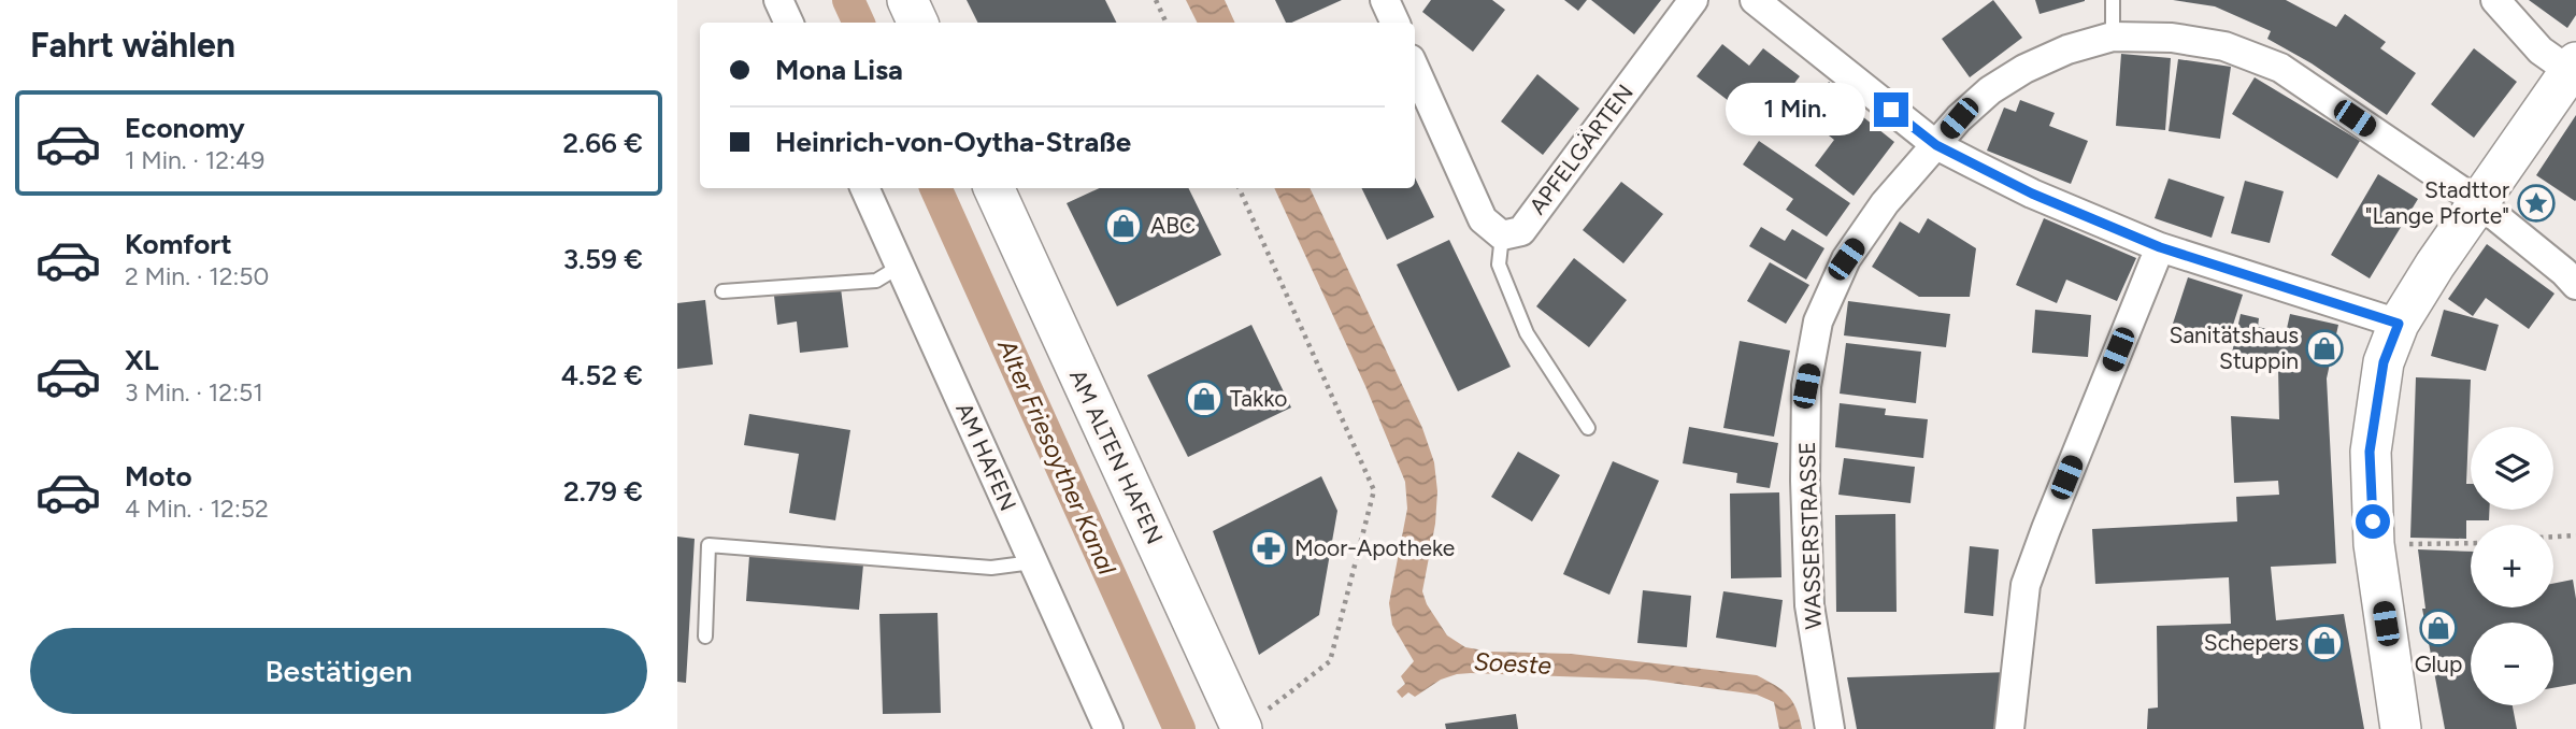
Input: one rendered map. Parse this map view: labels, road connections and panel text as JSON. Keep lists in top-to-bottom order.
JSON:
{
  "streets": {
    "street": [
      "APFELGÄRTEN",
      "AM HAFEN",
      "AM ALTEN HAFEN",
      "WASSERSTRASSE"
    ]
  },
  "water": ["Alter Friesoyther Kanal", "Soeste"],
  "places": {
    "place": ["Stadttor \"Lange Pforte\""],
    "shop": [
      "ABC",
      "Sanitätshaus Stuppin",
      "Takko",
      "Glup",
      "Schepers"
    ],
    "pharmacy": ["Moor-Apotheke"]
  },
  "page": {
    "heading": "Fahrt wählen",
    "banner": ["Mona Lisa", "Heinrich-von-Oytha-Straße"],
    "bubble": "1 Min.",
    "list": [
      {
        "name": "Economy",
        "note": "1 Min. · 12:49",
        "value": "2.66 €"
      },
      {
        "name": "Komfort",
        "note": "2 Min. · 12:50",
        "value": "3.59 €"
      },
      {
        "name": "XL",
        "note": "3 Min. · 12:51",
        "value": "4.52 €"
      },
      {
        "name": "Moto",
        "note": "4 Min. · 12:52",
        "value": "2.79 €"
      }
    ],
    "map_buttons": ["+", "−"],
    "buttons": "Bestätigen"
  }
}
